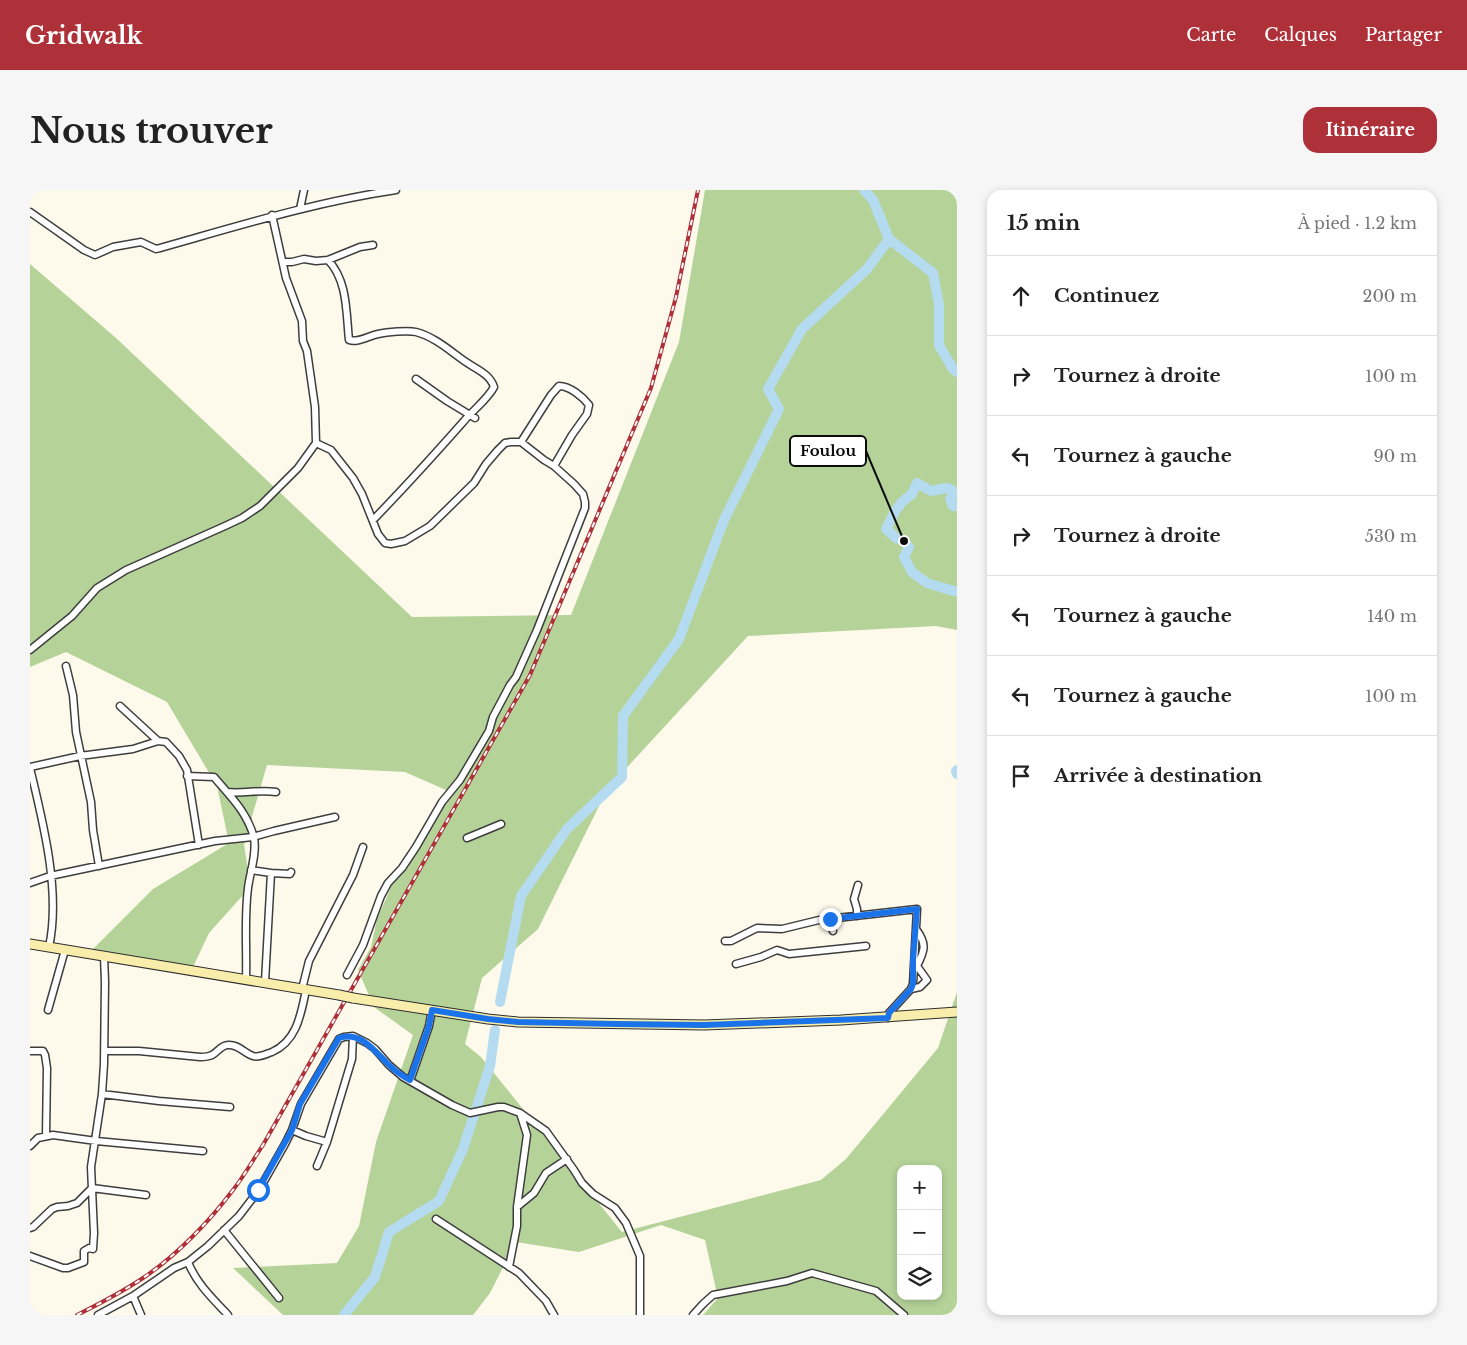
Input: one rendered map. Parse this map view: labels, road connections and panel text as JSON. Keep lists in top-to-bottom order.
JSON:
{
  "places": ["Foulou"],
  "page": {
    "header": "Gridwalk",
    "nav": ["Carte", "Calques", "Partager"],
    "buttons": "Itinéraire",
    "title": "Nous trouver",
    "heading": ["15 min", "À pied · 1.2 km"],
    "list": [
      ["Continuez", "200 m"],
      ["Tournez à droite", "100 m"],
      ["Tournez à gauche", "90 m"],
      ["Tournez à droite", "530 m"],
      ["Tournez à gauche", "140 m"],
      ["Tournez à gauche", "100 m"],
      "Arrivée à destination"
    ],
    "map_buttons": ["+", "−"]
  }
}
